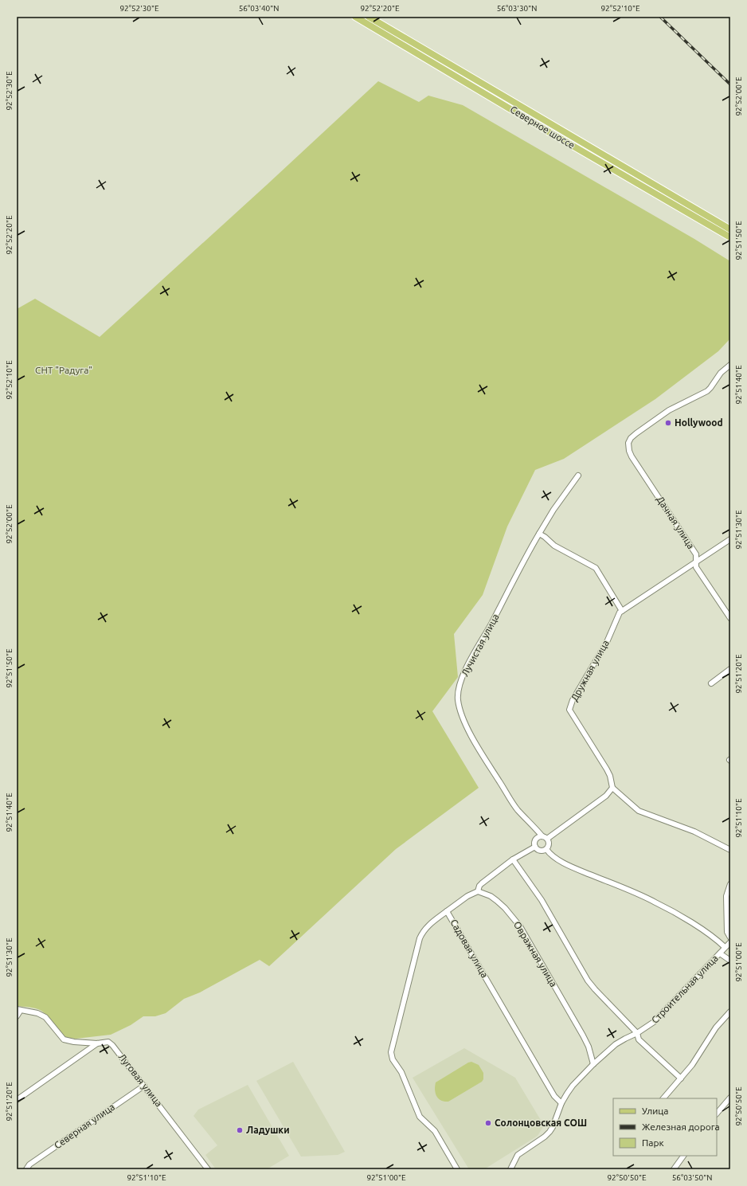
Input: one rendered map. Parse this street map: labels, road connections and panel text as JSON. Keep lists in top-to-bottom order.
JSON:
{
  "streets": {
    "main road": ["Северное шоссе"],
    "street": [
      "Дачная улица",
      "Лучистая улица",
      "Дружная улица",
      "Садовая улица",
      "Овражная улица",
      "Строительная улица",
      "Луговая улица",
      "Северная улица"
    ]
  },
  "crossings": [
    ["Дачная улица", "Дружная улица"],
    ["Садовая улица", "Строительная улица"],
    ["Овражная улица", "Строительная улица"],
    ["Луговая улица", "Северная улица"]
  ],
  "parks": ["СНТ \"Радуга\""],
  "places": ["Hollywood", "Солонцовская СОШ", "Ладушки"],
  "legend": ["Улица", "Железная дорога", "Парк"],
  "coordinates": [
    "92°52'30\"E",
    "56°03'40\"N",
    "92°52'20\"E",
    "56°03'30\"N",
    "92°52'10\"E",
    "92°52'00\"E",
    "92°51'50\"E",
    "92°51'40\"E",
    "92°51'30\"E",
    "92°51'20\"E",
    "92°51'10\"E",
    "92°51'00\"E",
    "92°50'50\"E",
    "56°03'50\"N"
  ]
}
